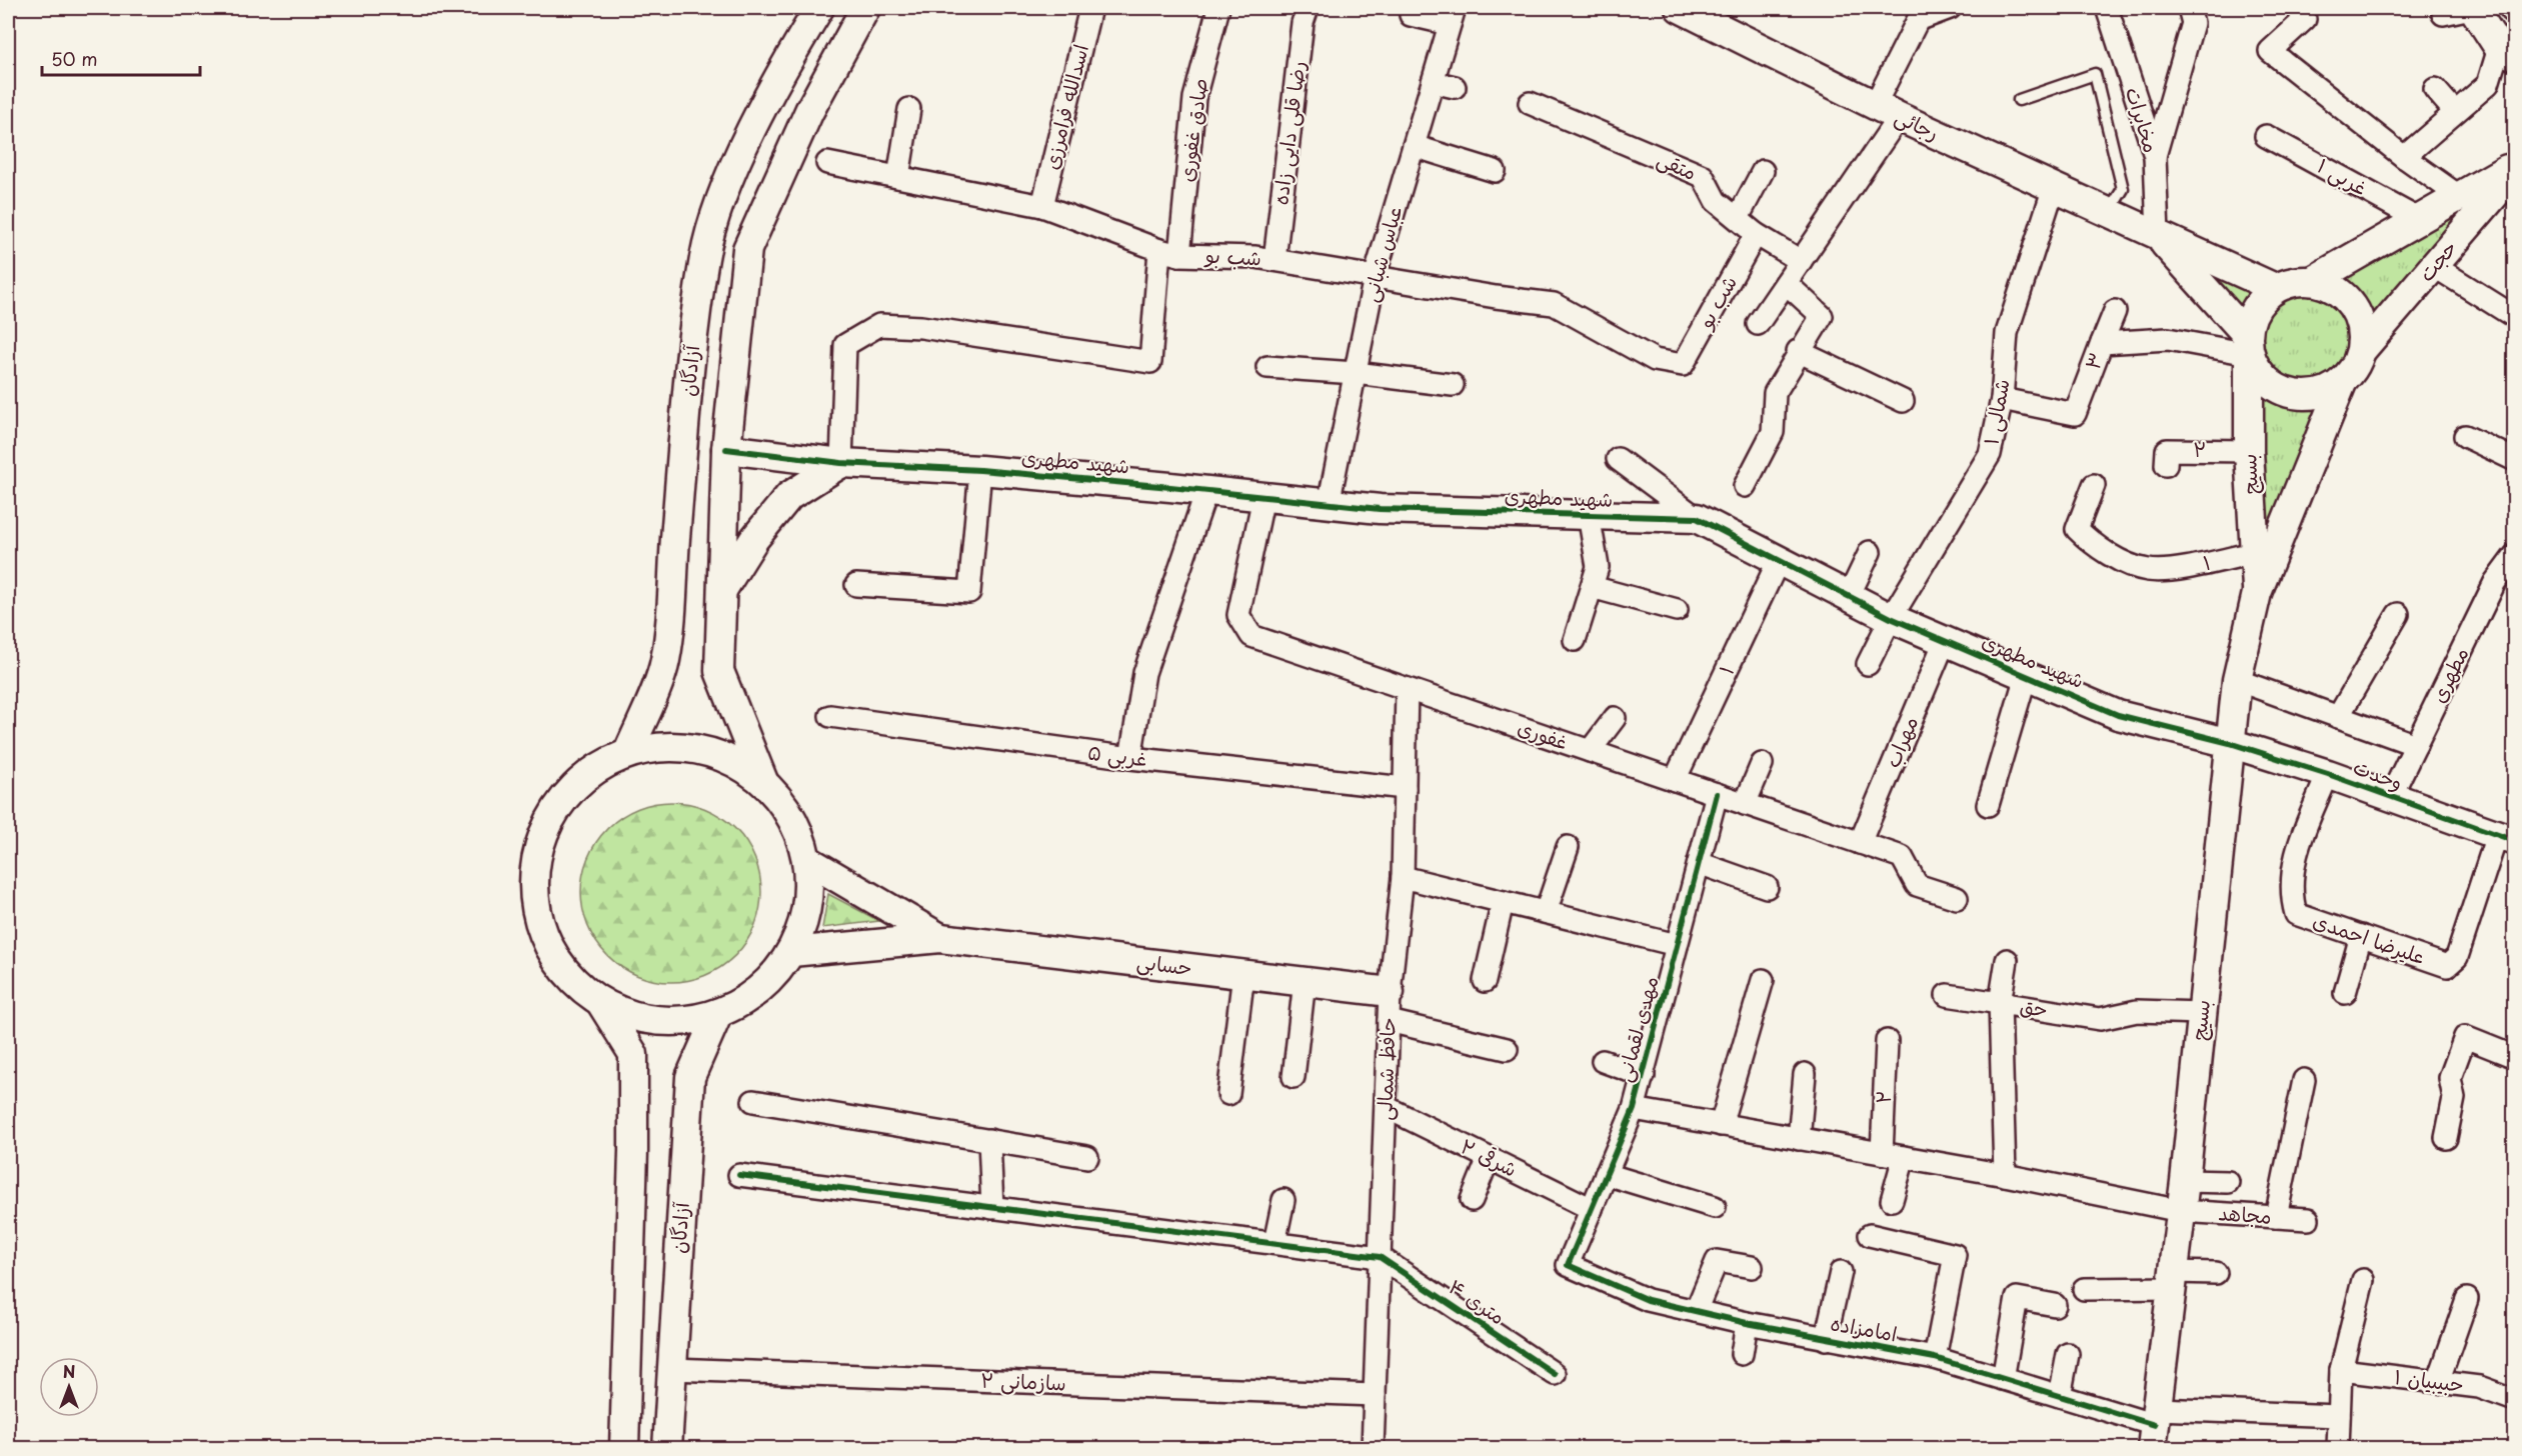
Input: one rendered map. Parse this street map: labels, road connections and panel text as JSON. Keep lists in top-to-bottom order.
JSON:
{
  "streets": {
    "street": [
      "اسدالله فرامرزی",
      "مخابرات",
      "رجائی",
      "صادق غفوری",
      "رضا قلی دایی زاده",
      "متقی",
      "۱ غربی",
      "عباس شبانی",
      "شب بو",
      "حجت",
      "۳",
      "آزادگان",
      "۱ شمالی",
      "۲",
      "شهید مطهری",
      "بسیج",
      "۱",
      "مطهری",
      "غفوری",
      "مهراب",
      "۵ غربی",
      "وحدت",
      "علیرضا احمدی",
      "حسابی",
      "حق",
      "مهدی لقمانی",
      "حافظ شمالی",
      "۲ شرقی",
      "مجاهد",
      "۴ متری",
      "امامزاده",
      "حبیبیان ۱",
      "سازمانی ۲"
    ]
  },
  "crossings": [
    ["اسدالله فرامرزی", "شب بو"],
    ["مخابرات", "رجائی"],
    ["رجائی", "حجت"],
    ["رجائی", "۳"],
    ["رجائی", "۱ شمالی"],
    ["رجائی", "بسیج"],
    ["صادق غفوری", "شب بو"],
    ["رضا قلی دایی زاده", "شب بو"],
    ["متقی", "شب بو"],
    ["۱ غربی", "حجت"],
    ["عباس شبانی", "شب بو"],
    ["عباس شبانی", "شهید مطهری"],
    ["حجت", "۳"],
    ["حجت", "بسیج"],
    ["۳", "۱ شمالی"],
    ["۳", "بسیج"],
    ["آزادگان", "سازمانی ۲"],
    ["۱ شمالی", "شهید مطهری"],
    ["۲", "بسیج"],
    ["۲", "مهدی لقمانی"],
    ["شهید مطهری", "بسیج"],
    ["شهید مطهری", "۱"],
    ["شهید مطهری", "غفوری"],
    ["شهید مطهری", "مهراب"],
    ["شهید مطهری", "وحدت"],
    ["بسیج", "۱"],
    ["بسیج", "وحدت"],
    ["بسیج", "حق"],
    ["بسیج", "مهدی لقمانی"],
    ["بسیج", "مجاهد"],
    ["بسیج", "امامزاده"],
    ["۱", "غفوری"],
    ["مطهری", "وحدت"],
    ["غفوری", "مهراب"],
    ["غفوری", "مهدی لقمانی"],
    ["غفوری", "حافظ شمالی"],
    ["۵ غربی", "حافظ شمالی"],
    ["وحدت", "علیرضا احمدی"],
    ["حسابی", "حافظ شمالی"],
    ["حق", "مهدی لقمانی"],
    ["مهدی لقمانی", "۲ شرقی"],
    ["مهدی لقمانی", "مجاهد"],
    ["مهدی لقمانی", "امامزاده"],
    ["حافظ شمالی", "۲ شرقی"],
    ["حافظ شمالی", "۴ متری"],
    ["حافظ شمالی", "سازمانی ۲"]
  ],
  "scale_bar": "50 m",
  "north": "top"
}
